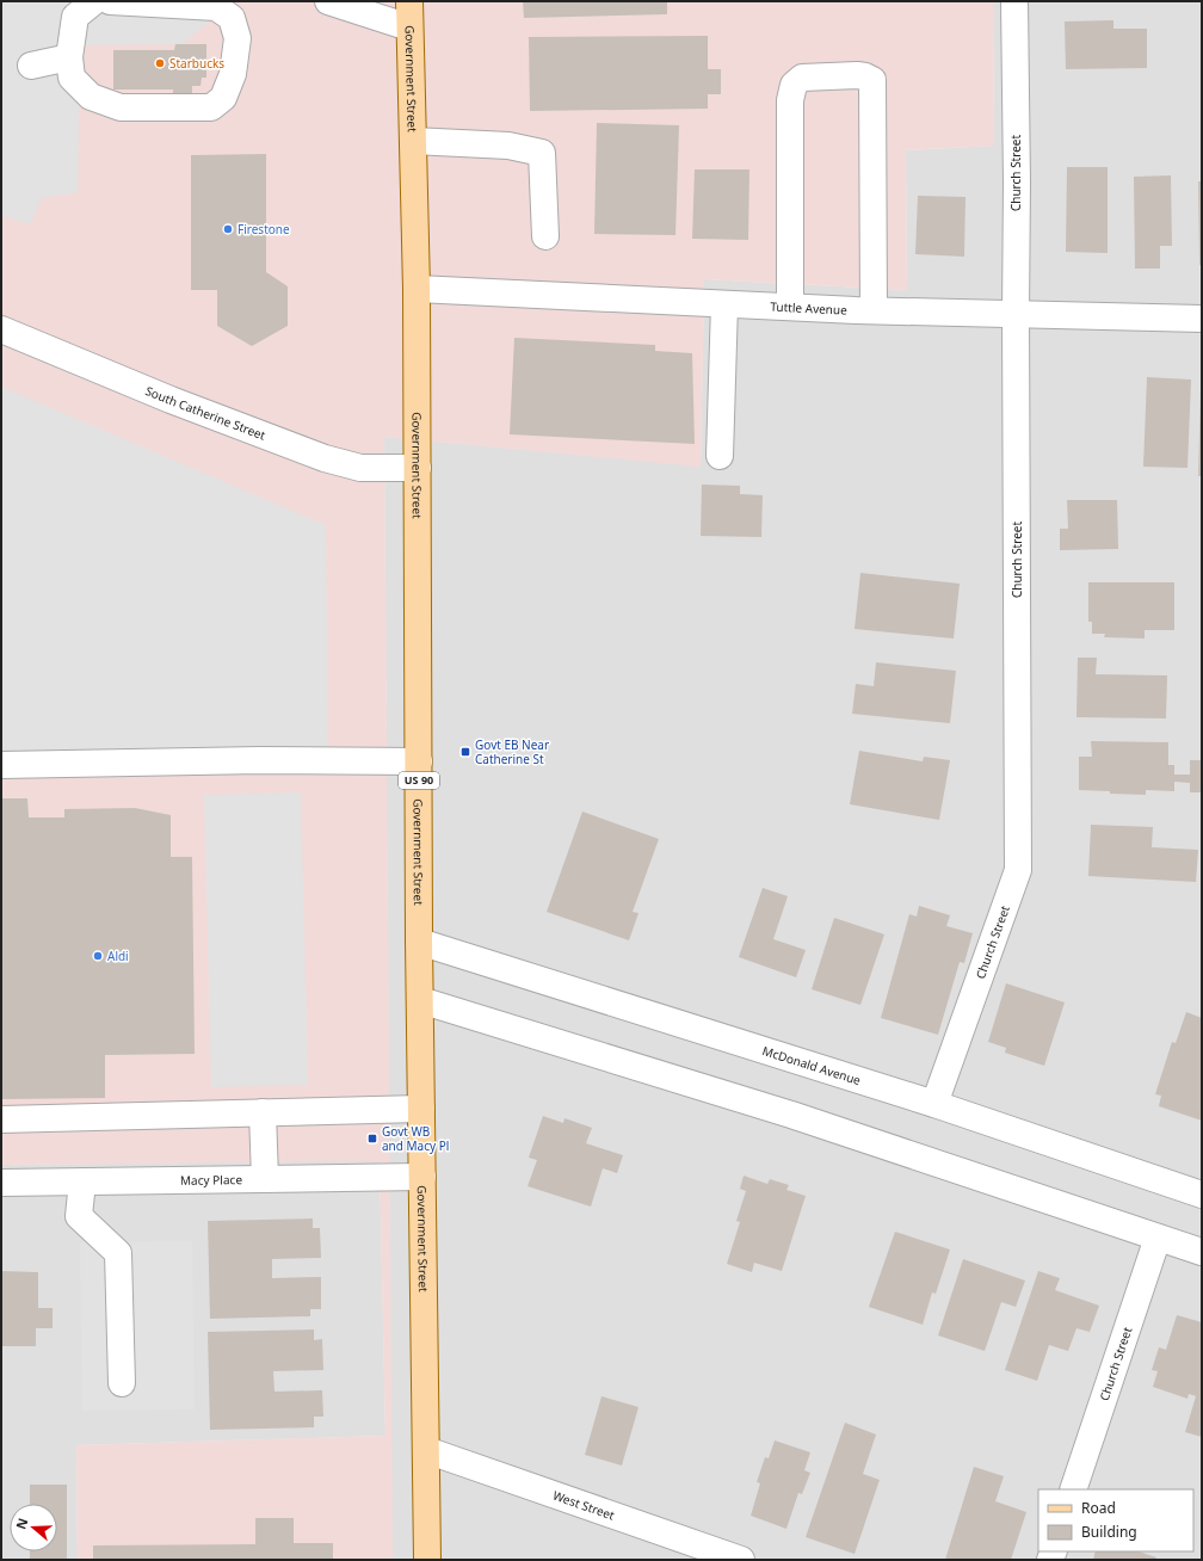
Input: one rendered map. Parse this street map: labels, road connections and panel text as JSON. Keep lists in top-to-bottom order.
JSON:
{
  "streets": {
    "main road": ["Government Street", "US 90"],
    "street": [
      "Church Street",
      "Tuttle Avenue",
      "South Catherine Street",
      "McDonald Avenue",
      "Macy Place",
      "West Street"
    ]
  },
  "crossings": [
    ["Government Street", "Tuttle Avenue"],
    ["Government Street", "South Catherine Street"],
    ["Government Street", "McDonald Avenue"],
    ["Government Street", "Macy Place"],
    ["Government Street", "West Street"],
    ["Church Street", "Tuttle Avenue"],
    ["Church Street", "McDonald Avenue"]
  ],
  "places": {
    "other": ["Starbucks", "Firestone", "Aldi"],
    "transit": ["Govt EB Near Catherine St", "Govt WB and Macy Pl"]
  },
  "legend": ["Road", "Building"],
  "north": "left"
}
